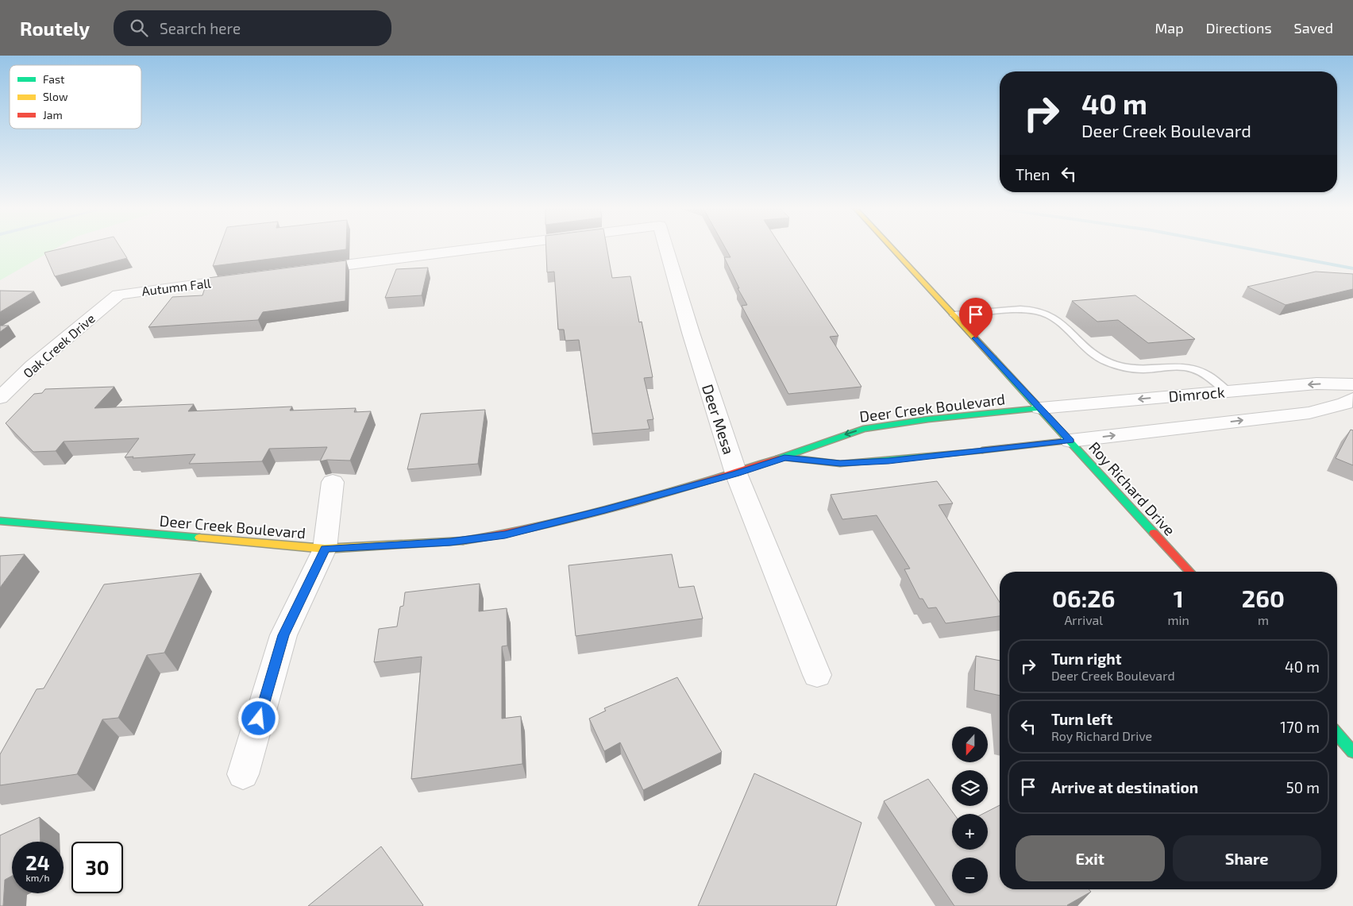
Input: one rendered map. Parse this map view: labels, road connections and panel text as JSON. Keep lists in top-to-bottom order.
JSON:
{
  "streets": {
    "street": [
      "Autumn Fall",
      "Oak Creek Drive",
      "Dimrock",
      "Deer Creek Boulevard",
      "Deer Mesa",
      "Roy Richard Drive"
    ]
  },
  "crossings": [
    ["Autumn Fall", "Oak Creek Drive"],
    ["Dimrock", "Deer Creek Boulevard"],
    ["Dimrock", "Roy Richard Drive"],
    ["Deer Creek Boulevard", "Deer Mesa"],
    ["Deer Creek Boulevard", "Roy Richard Drive"]
  ],
  "legend": ["Fast", "Slow", "Jam"],
  "north": "bottom",
  "page": {
    "header": "Routely",
    "search": "Search here",
    "nav": ["Map", "Directions", "Saved"],
    "turn": ["40 m", "Deer Creek Boulevard"],
    "then": "Then",
    "eta": [
      "06:26",
      "Arrival",
      "1",
      "min",
      "260",
      "m"
    ],
    "list": [
      {
        "name": "Turn right",
        "note": "Deer Creek Boulevard",
        "value": "40 m"
      },
      {
        "name": "Turn left",
        "note": "Roy Richard Drive",
        "value": "170 m"
      },
      {
        "name": "Arrive at destination",
        "value": "50 m"
      }
    ],
    "map_buttons": ["+", "−"],
    "buttons": ["Exit", "Share"],
    "speed": "24 km/h",
    "limit": "30"
  }
}
